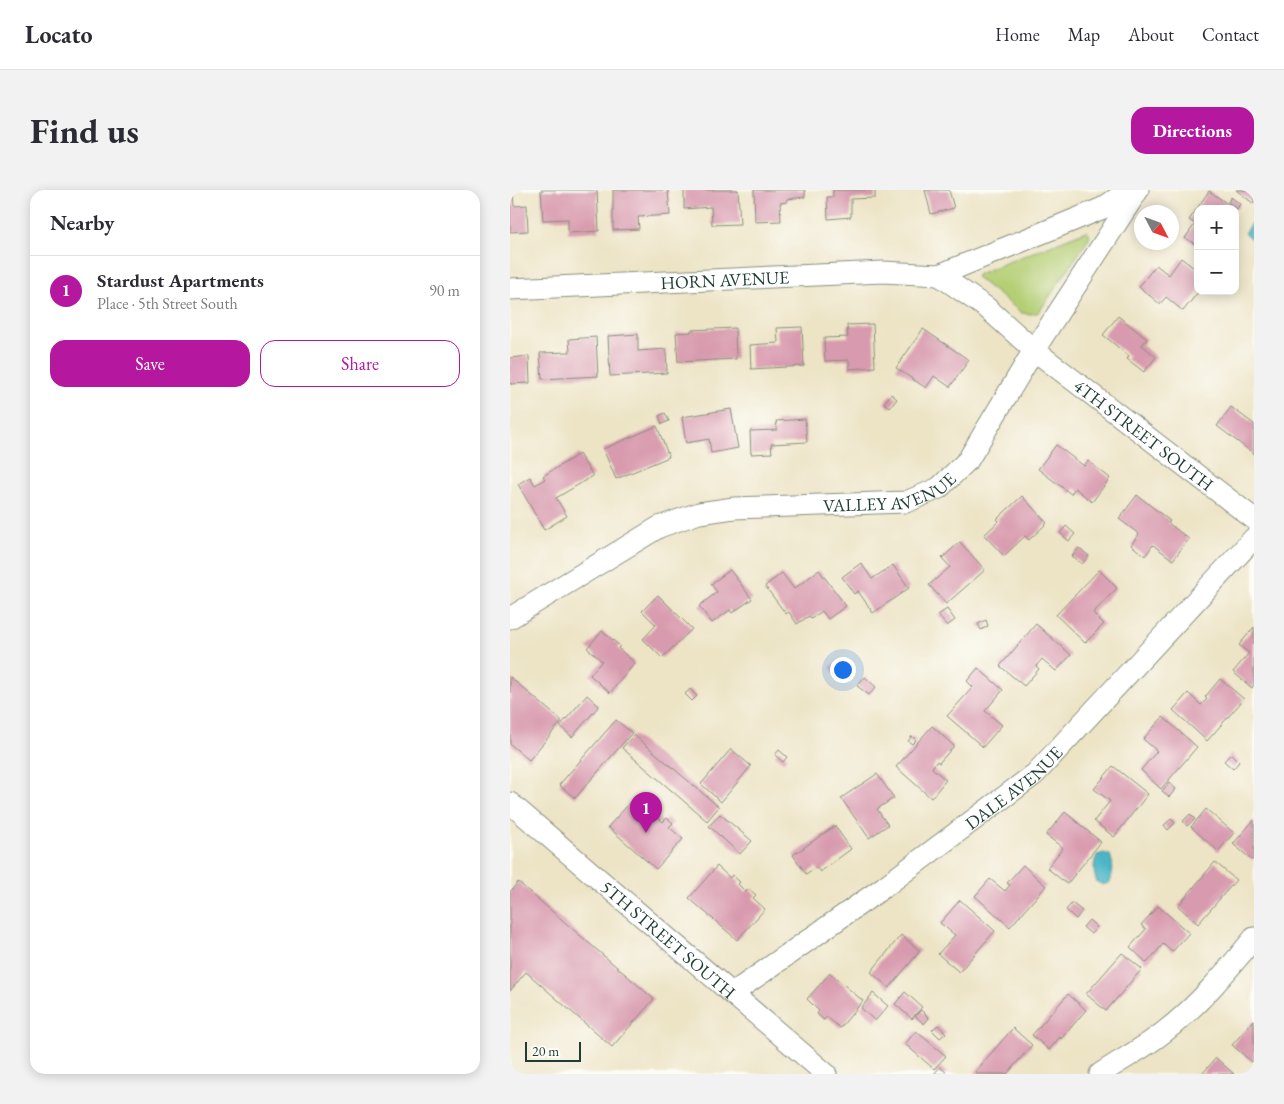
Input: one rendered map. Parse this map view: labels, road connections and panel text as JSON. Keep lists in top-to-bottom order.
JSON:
{
  "streets": {
    "street": [
      "HORN AVENUE",
      "4TH STREET SOUTH",
      "VALLEY AVENUE",
      "DALE AVENUE",
      "5TH STREET SOUTH"
    ]
  },
  "crossings": [
    ["4TH STREET SOUTH", "VALLEY AVENUE"],
    ["DALE AVENUE", "5TH STREET SOUTH"]
  ],
  "scale_bar": "20 m",
  "north": "bottom right",
  "page": {
    "header": "Locato",
    "nav": [
      "Home",
      "Map",
      "About",
      "Contact"
    ],
    "buttons": [
      "Directions",
      ["Save", "Share"]
    ],
    "title": "Find us",
    "heading": "Nearby",
    "map_buttons": ["+", "−"],
    "list": [
      {
        "mark": "1",
        "name": "Stardust Apartments",
        "note": "Place · 5th Street South",
        "value": "90 m"
      }
    ],
    "pins": "1",
    "scale": "20 m"
  }
}
